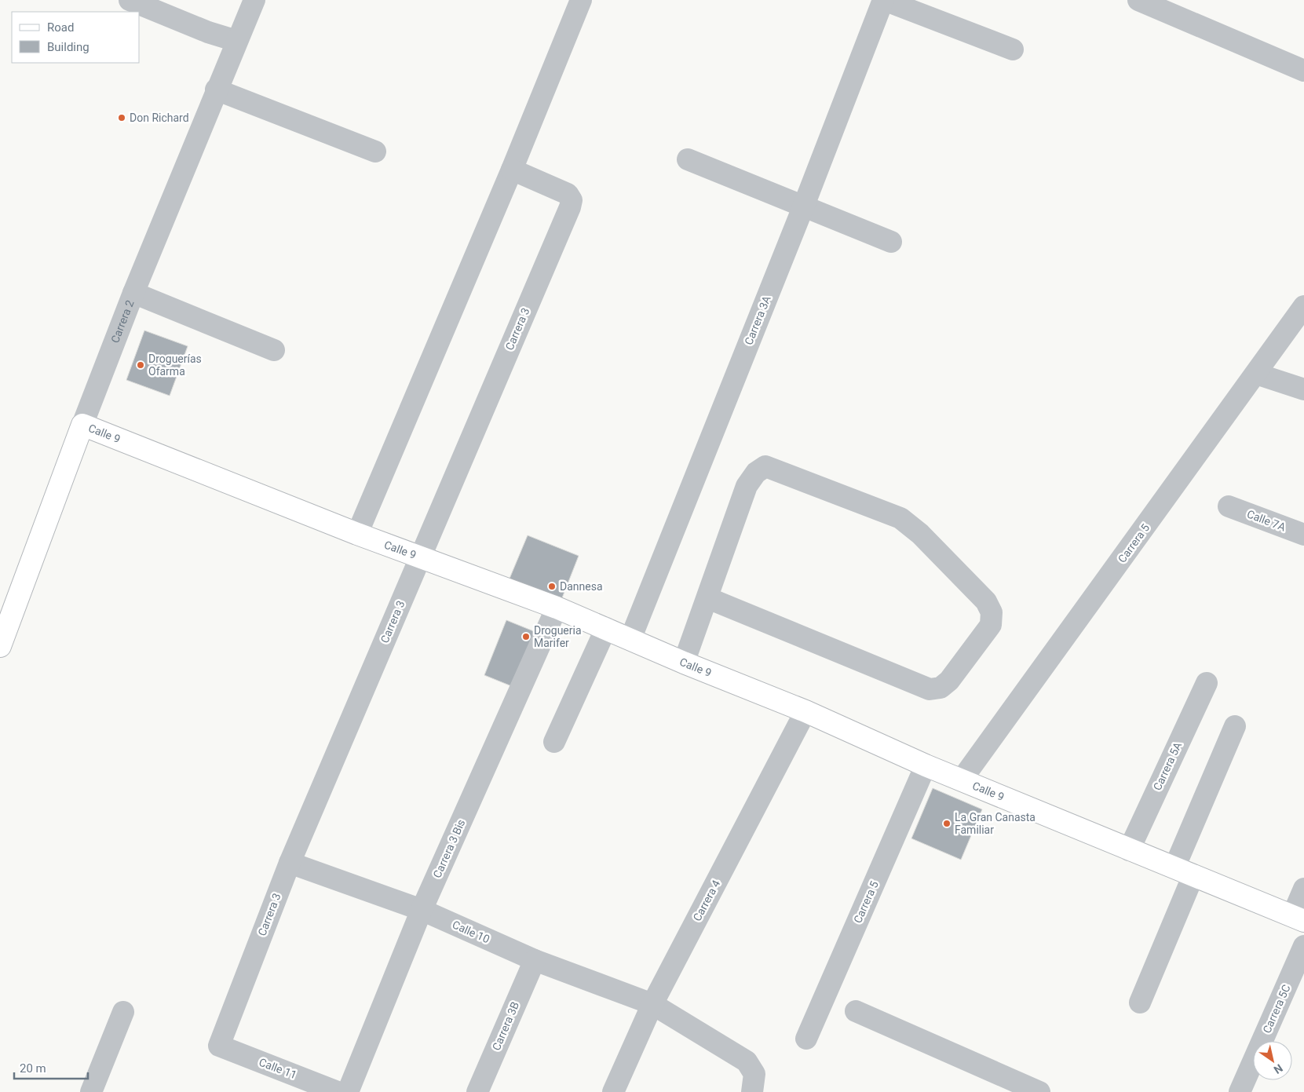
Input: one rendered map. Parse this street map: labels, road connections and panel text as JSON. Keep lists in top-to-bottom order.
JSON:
{
  "streets": {
    "main road": ["Carrera 2", "Calle 9"],
    "street": [
      "Carrera 3A",
      "Carrera 3",
      "Calle 7A",
      "Carrera 5",
      "Carrera 5A",
      "Carrera 3 Bis",
      "Carrera 4",
      "Calle 10",
      "Carrera 5C",
      "Carrera 3B",
      "Calle 11"
    ]
  },
  "crossings": [
    ["Carrera 3A", "Calle 9"],
    ["Carrera 2", "Calle 9"],
    ["Carrera 3", "Calle 9"],
    ["Carrera 3", "Calle 10"],
    ["Carrera 3", "Calle 11"],
    ["Calle 9", "Carrera 5"],
    ["Calle 9", "Carrera 5A"],
    ["Calle 9", "Carrera 3 Bis"],
    ["Calle 9", "Carrera 4"],
    ["Carrera 3 Bis", "Calle 10"],
    ["Carrera 4", "Calle 10"],
    ["Calle 10", "Carrera 3B"]
  ],
  "places": [
    "Don Richard",
    "Droguerías Ofarma",
    "Dannesa",
    "Drogueria Marifer",
    "La Gran Canasta Familiar"
  ],
  "legend": ["Road", "Building"],
  "scale_bar": "20 m",
  "north": "bottom right"
}
